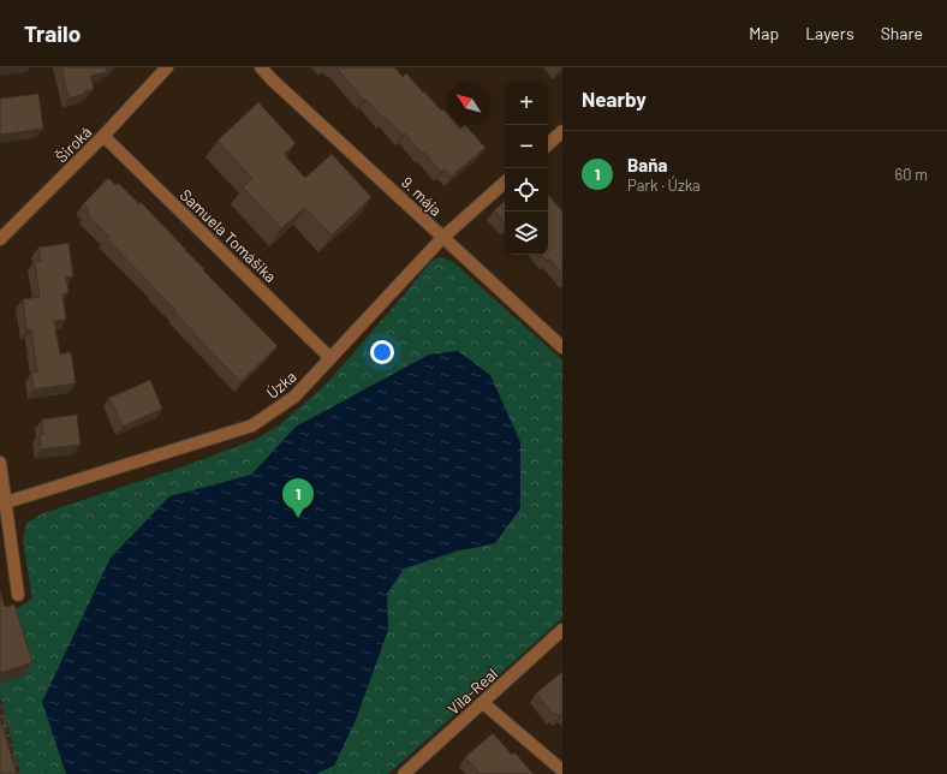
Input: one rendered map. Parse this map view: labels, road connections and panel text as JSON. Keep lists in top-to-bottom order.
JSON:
{
  "streets": {
    "street": [
      "Široká",
      "9. mája",
      "Samuela Tomášika",
      "Úzka",
      "Vila-Real"
    ]
  },
  "crossings": [
    ["Široká", "Samuela Tomášika"],
    ["9. mája", "Úzka"],
    ["Samuela Tomášika", "Úzka"]
  ],
  "north": "top left",
  "page": {
    "header": "Trailo",
    "nav": ["Map", "Layers", "Share"],
    "heading": "Nearby",
    "map_buttons": ["+", "−"],
    "list": [
      {
        "mark": "1",
        "name": "Baňa",
        "note": "Park · Úzka",
        "value": "60 m"
      }
    ],
    "pins": "1"
  }
}
